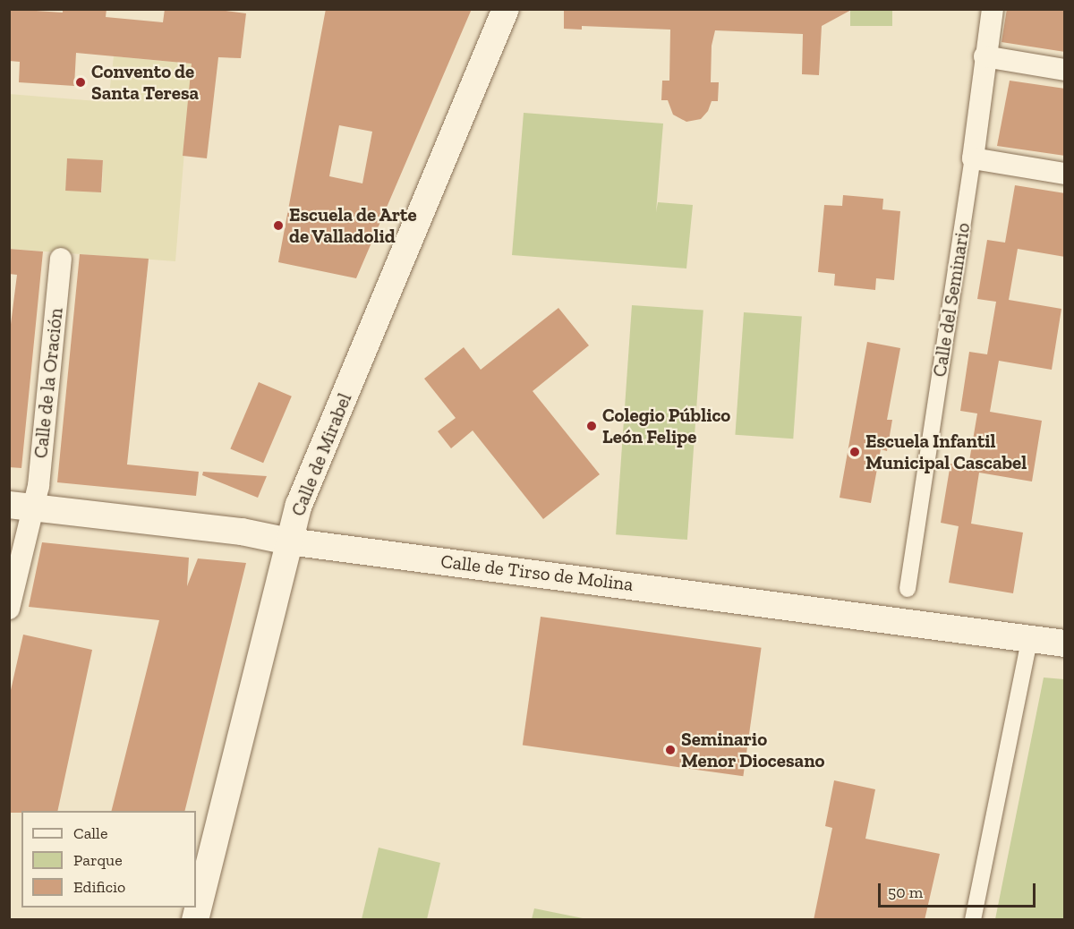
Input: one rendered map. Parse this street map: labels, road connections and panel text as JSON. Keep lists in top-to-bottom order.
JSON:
{
  "streets": {
    "street": [
      "Calle del Seminario",
      "Calle de la Oración",
      "Calle de Mirabel",
      "Calle de Tirso de Molina"
    ]
  },
  "crossings": [
    ["Calle de la Oración", "Calle de Tirso de Molina"],
    ["Calle de Mirabel", "Calle de Tirso de Molina"]
  ],
  "places": [
    "Convento de Santa Teresa",
    "Escuela de Arte de Valladolid",
    "Colegio Público León Felipe",
    "Escuela Infantil Municipal Cascabel",
    "Seminario Menor Diocesano"
  ],
  "legend": ["Calle", "Parque", "Edificio"],
  "scale_bar": "50 m"
}
